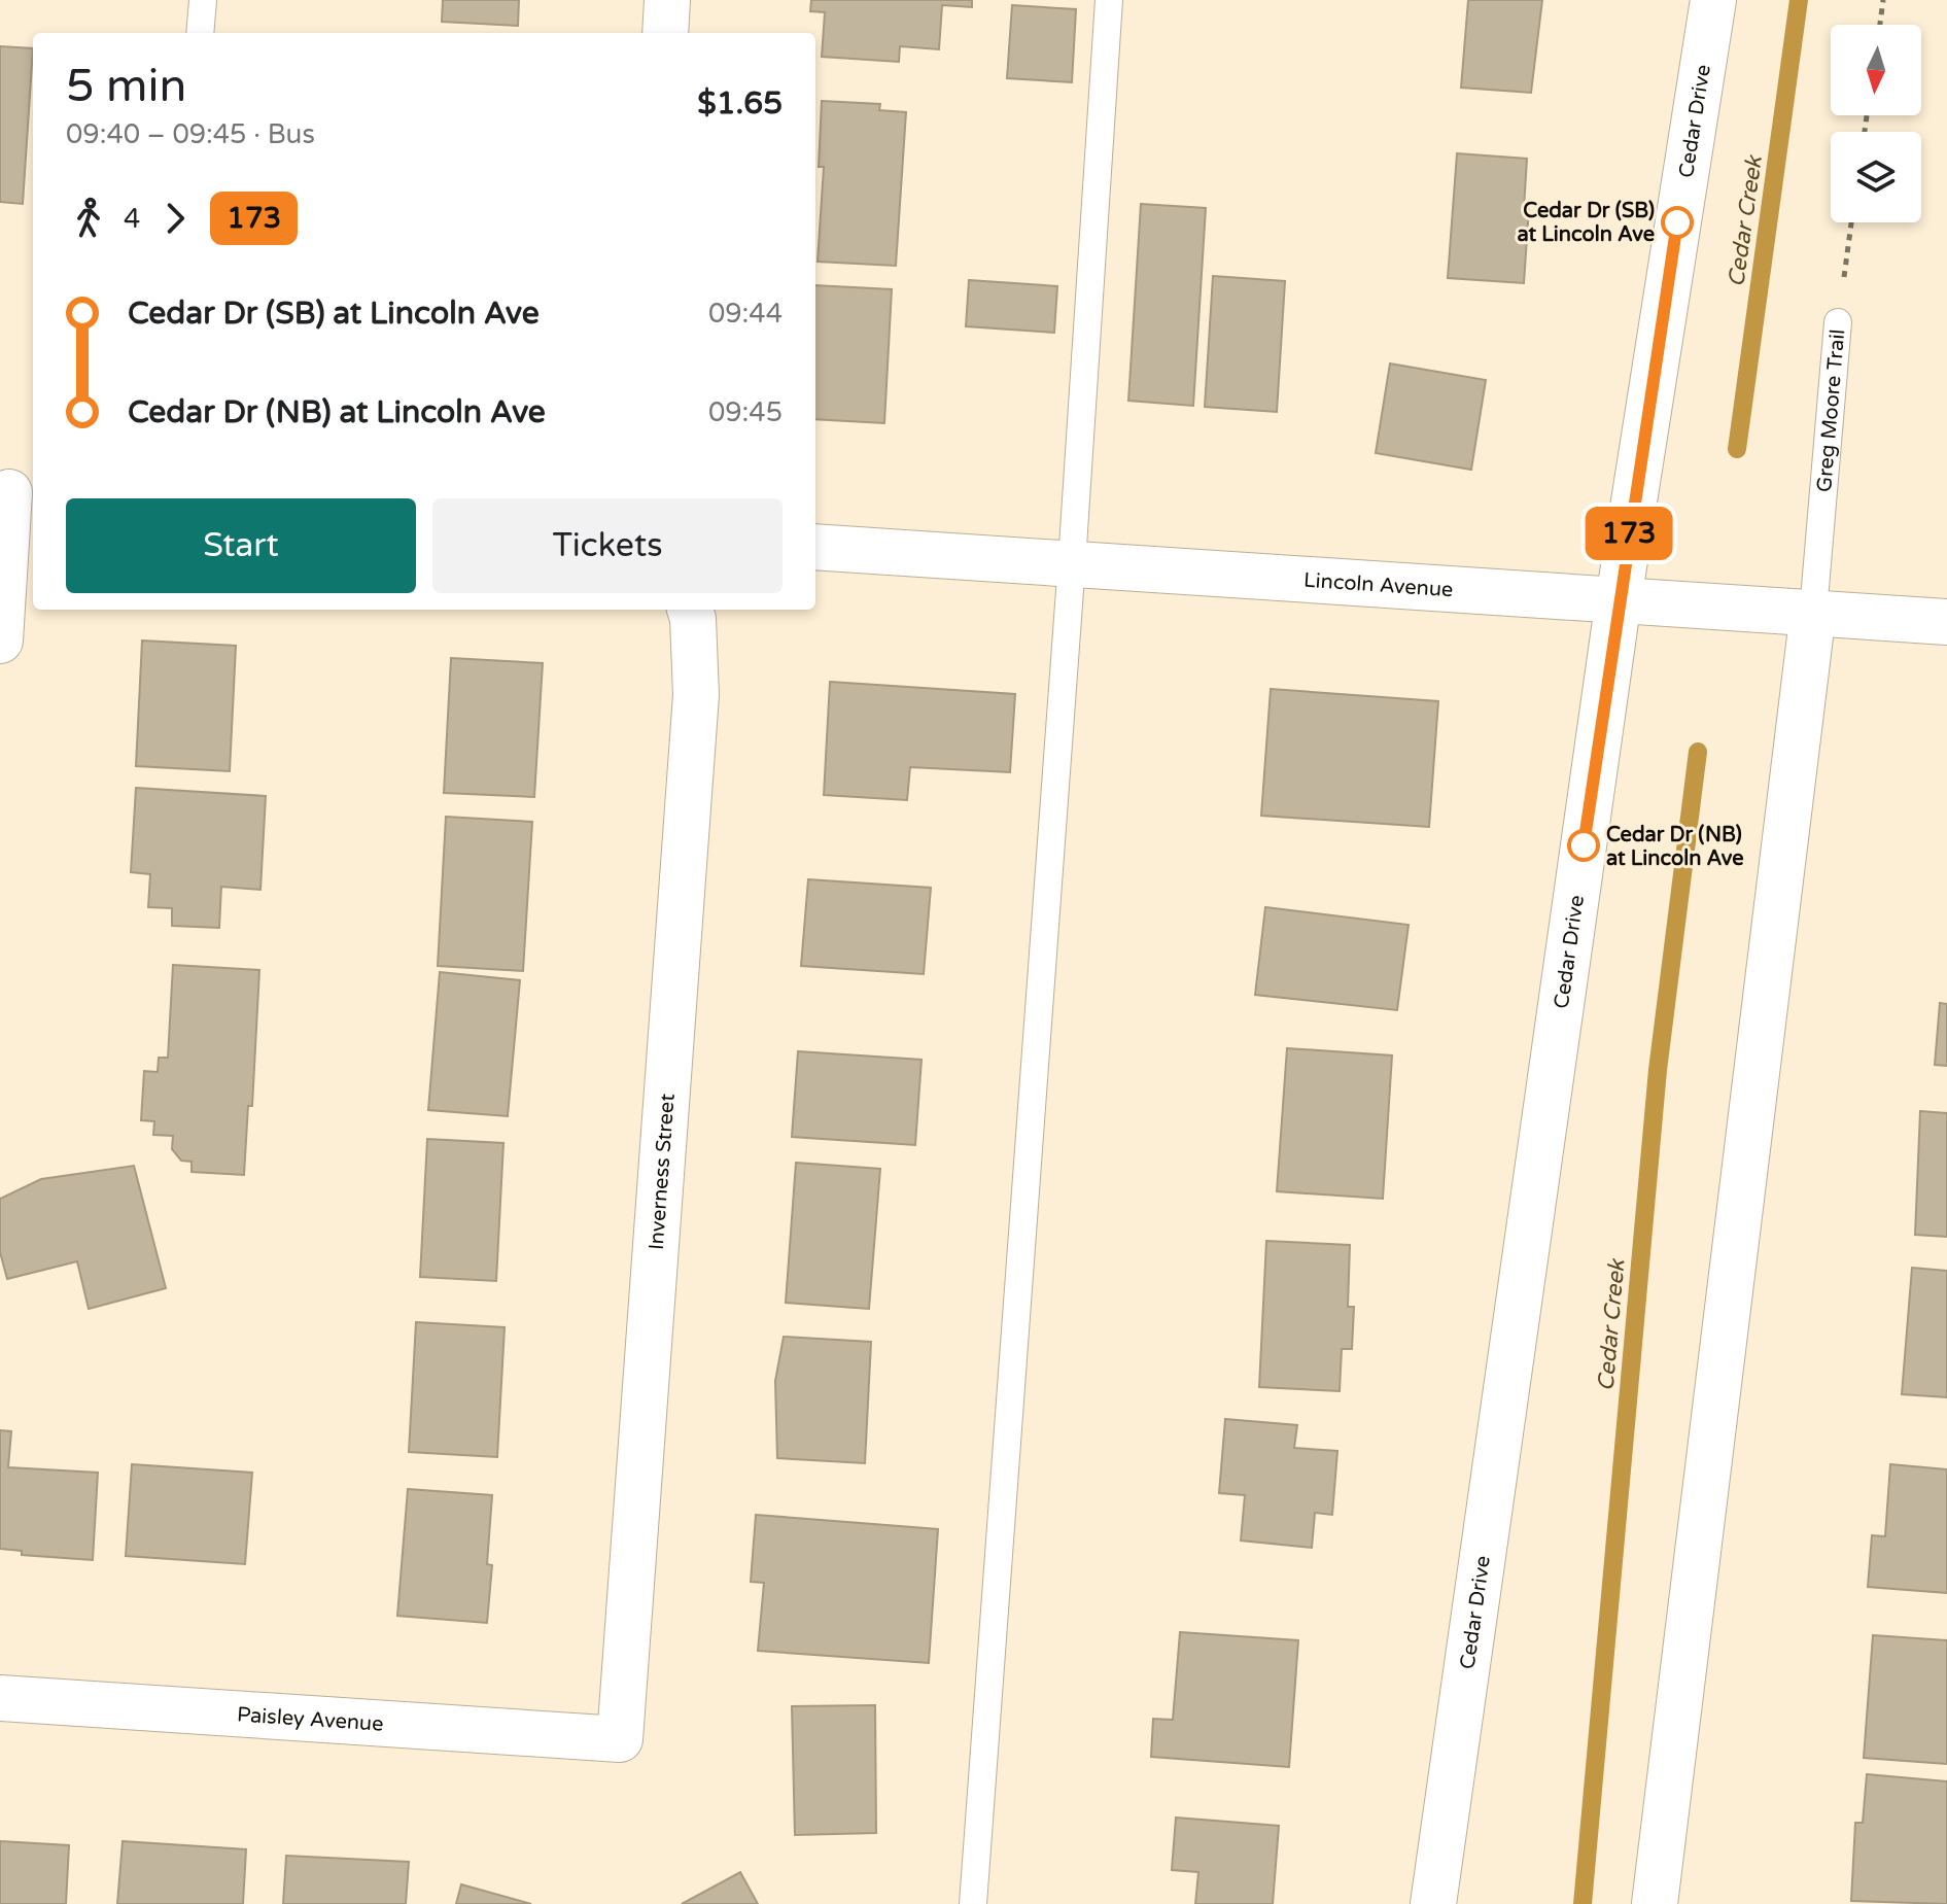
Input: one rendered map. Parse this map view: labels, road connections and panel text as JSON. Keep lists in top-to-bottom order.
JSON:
{
  "streets": {
    "street": [
      "Cedar Drive",
      "Lincoln Avenue",
      "Inverness Street",
      "Paisley Avenue"
    ],
    "lane": ["Greg Moore Trail"]
  },
  "crossings": [
    ["Cedar Drive", "Lincoln Avenue"],
    ["Greg Moore Trail", "Lincoln Avenue"],
    ["Inverness Street", "Paisley Avenue"]
  ],
  "water": ["Cedar Creek"],
  "places": ["Cedar Dr (SB) at Lincoln Ave", "Cedar Dr (NB) at Lincoln Ave"],
  "lines": ["bus line 173"],
  "north": "bottom",
  "page": {
    "on_map": "173",
    "heading": ["5 min", "09:40 – 09:45 · Bus", "$1.65"],
    "legs": ["4", "173"],
    "list": [
      {
        "name": "Cedar Dr (SB) at Lincoln Ave",
        "value": "09:44"
      },
      {
        "name": "Cedar Dr (NB) at Lincoln Ave",
        "value": "09:45"
      }
    ],
    "buttons": ["Start", "Tickets"]
  }
}
